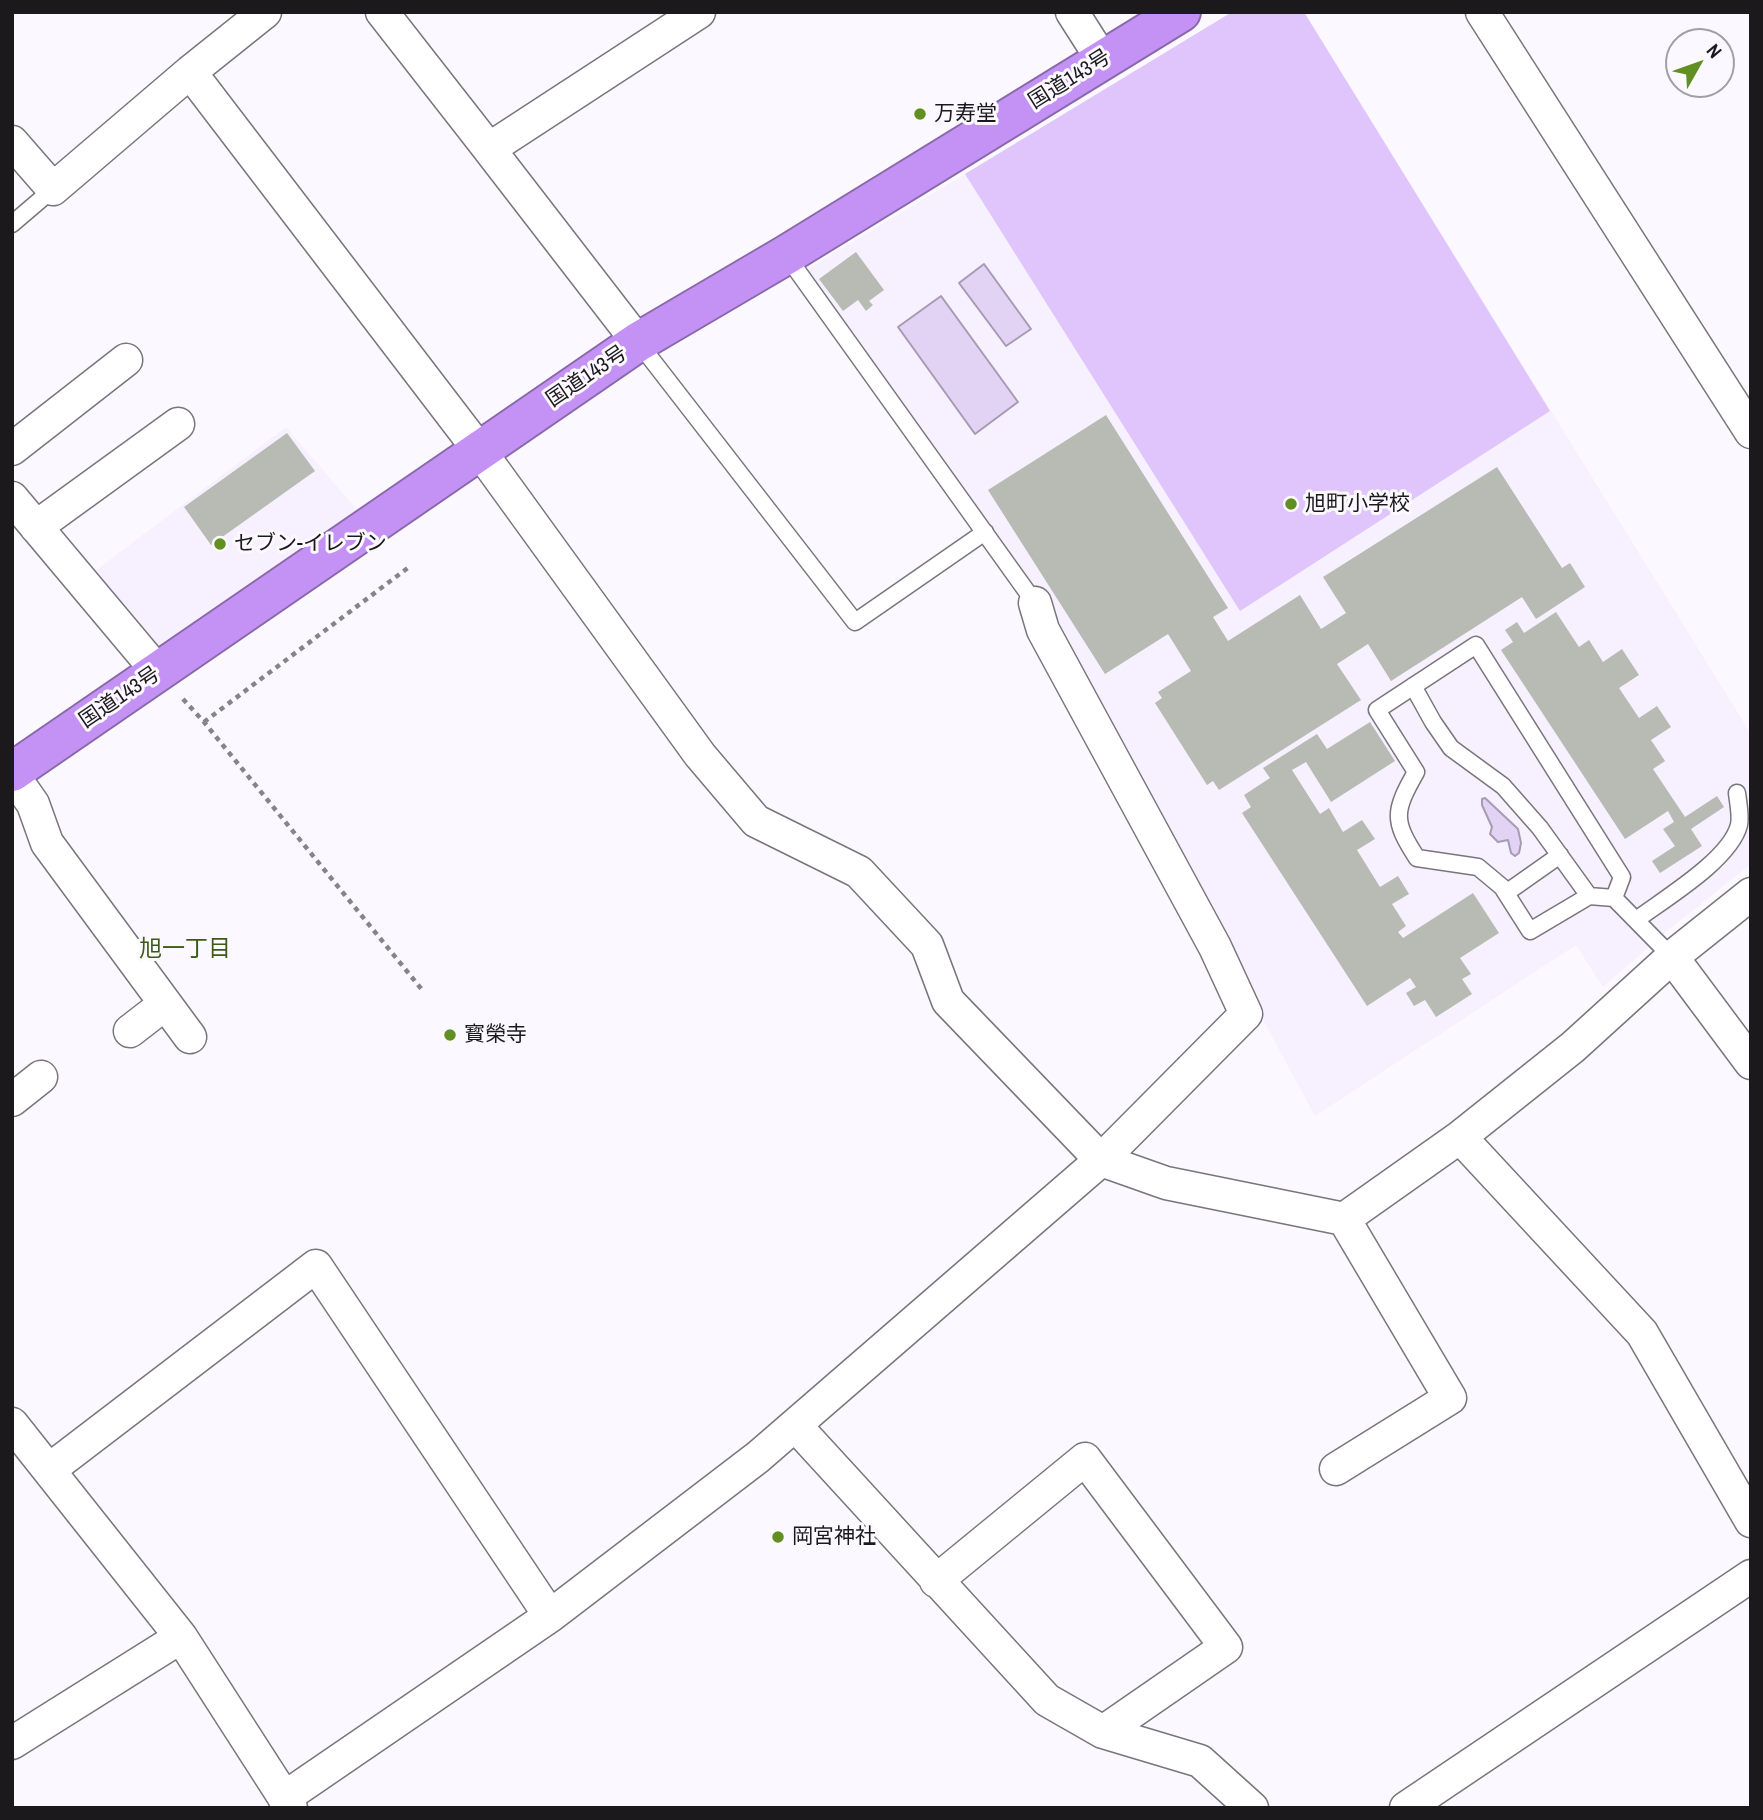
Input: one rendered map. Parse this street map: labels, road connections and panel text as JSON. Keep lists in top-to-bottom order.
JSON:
{
  "streets": {
    "highway": ["国道143号"]
  },
  "districts": ["旭一丁目"],
  "places": [
    "万寿堂",
    "旭町小学校",
    "セブン-イレブン",
    "寳榮寺",
    "岡宮神社"
  ],
  "north": "top right"
}
